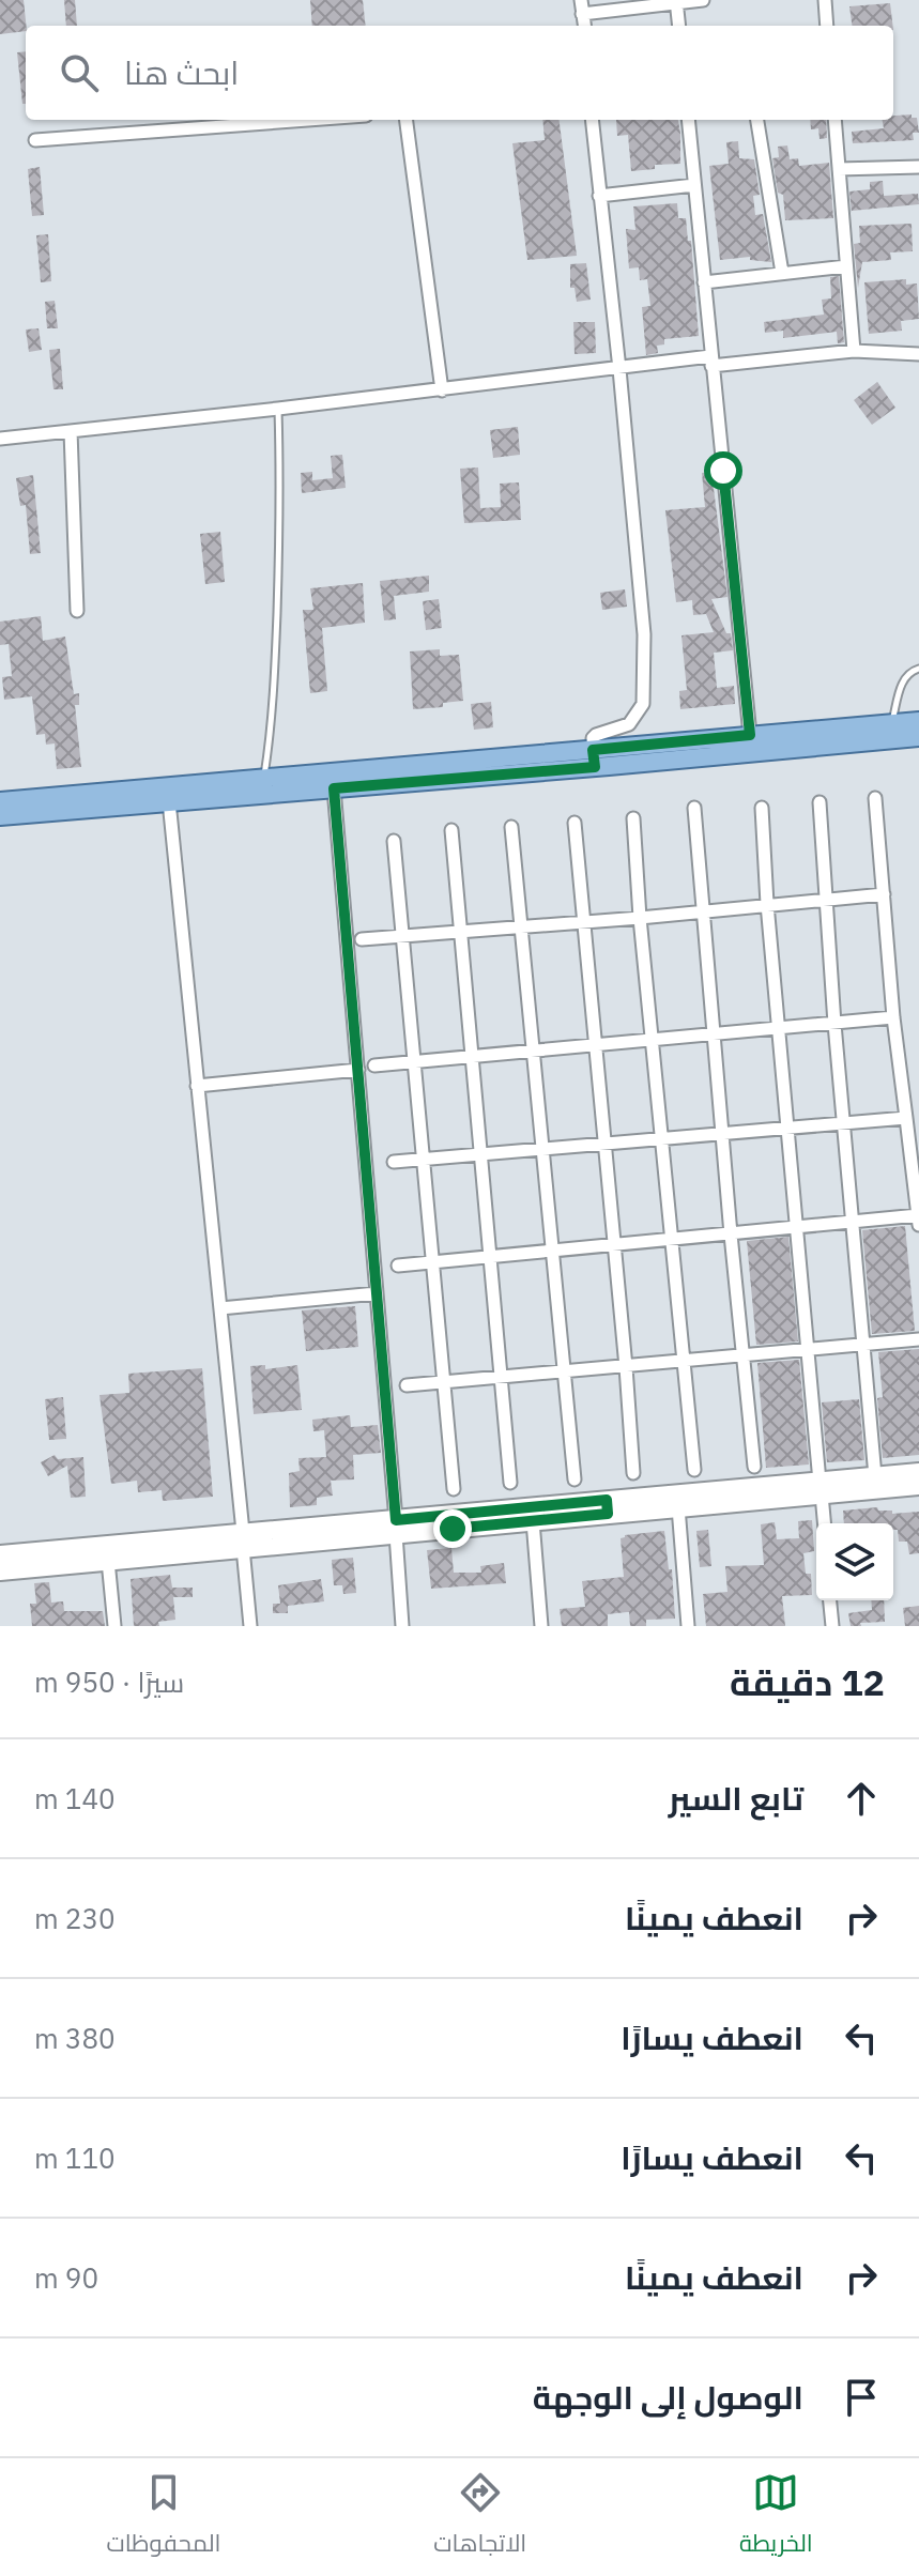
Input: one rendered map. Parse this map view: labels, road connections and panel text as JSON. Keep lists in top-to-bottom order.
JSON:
{
  "page": {
    "search": "ابحث هنا",
    "heading": ["12 دقيقة", "سيرًا · 950 m"],
    "list": [
      ["تابع السير", "140 m"],
      ["انعطف يمينًا", "230 m"],
      ["انعطف يسارًا", "380 m"],
      ["انعطف يسارًا", "110 m"],
      ["انعطف يمينًا", "90 m"],
      "الوصول إلى الوجهة"
    ],
    "nav": ["الخريطة", "الاتجاهات", "المحفوظات"]
  }
}
